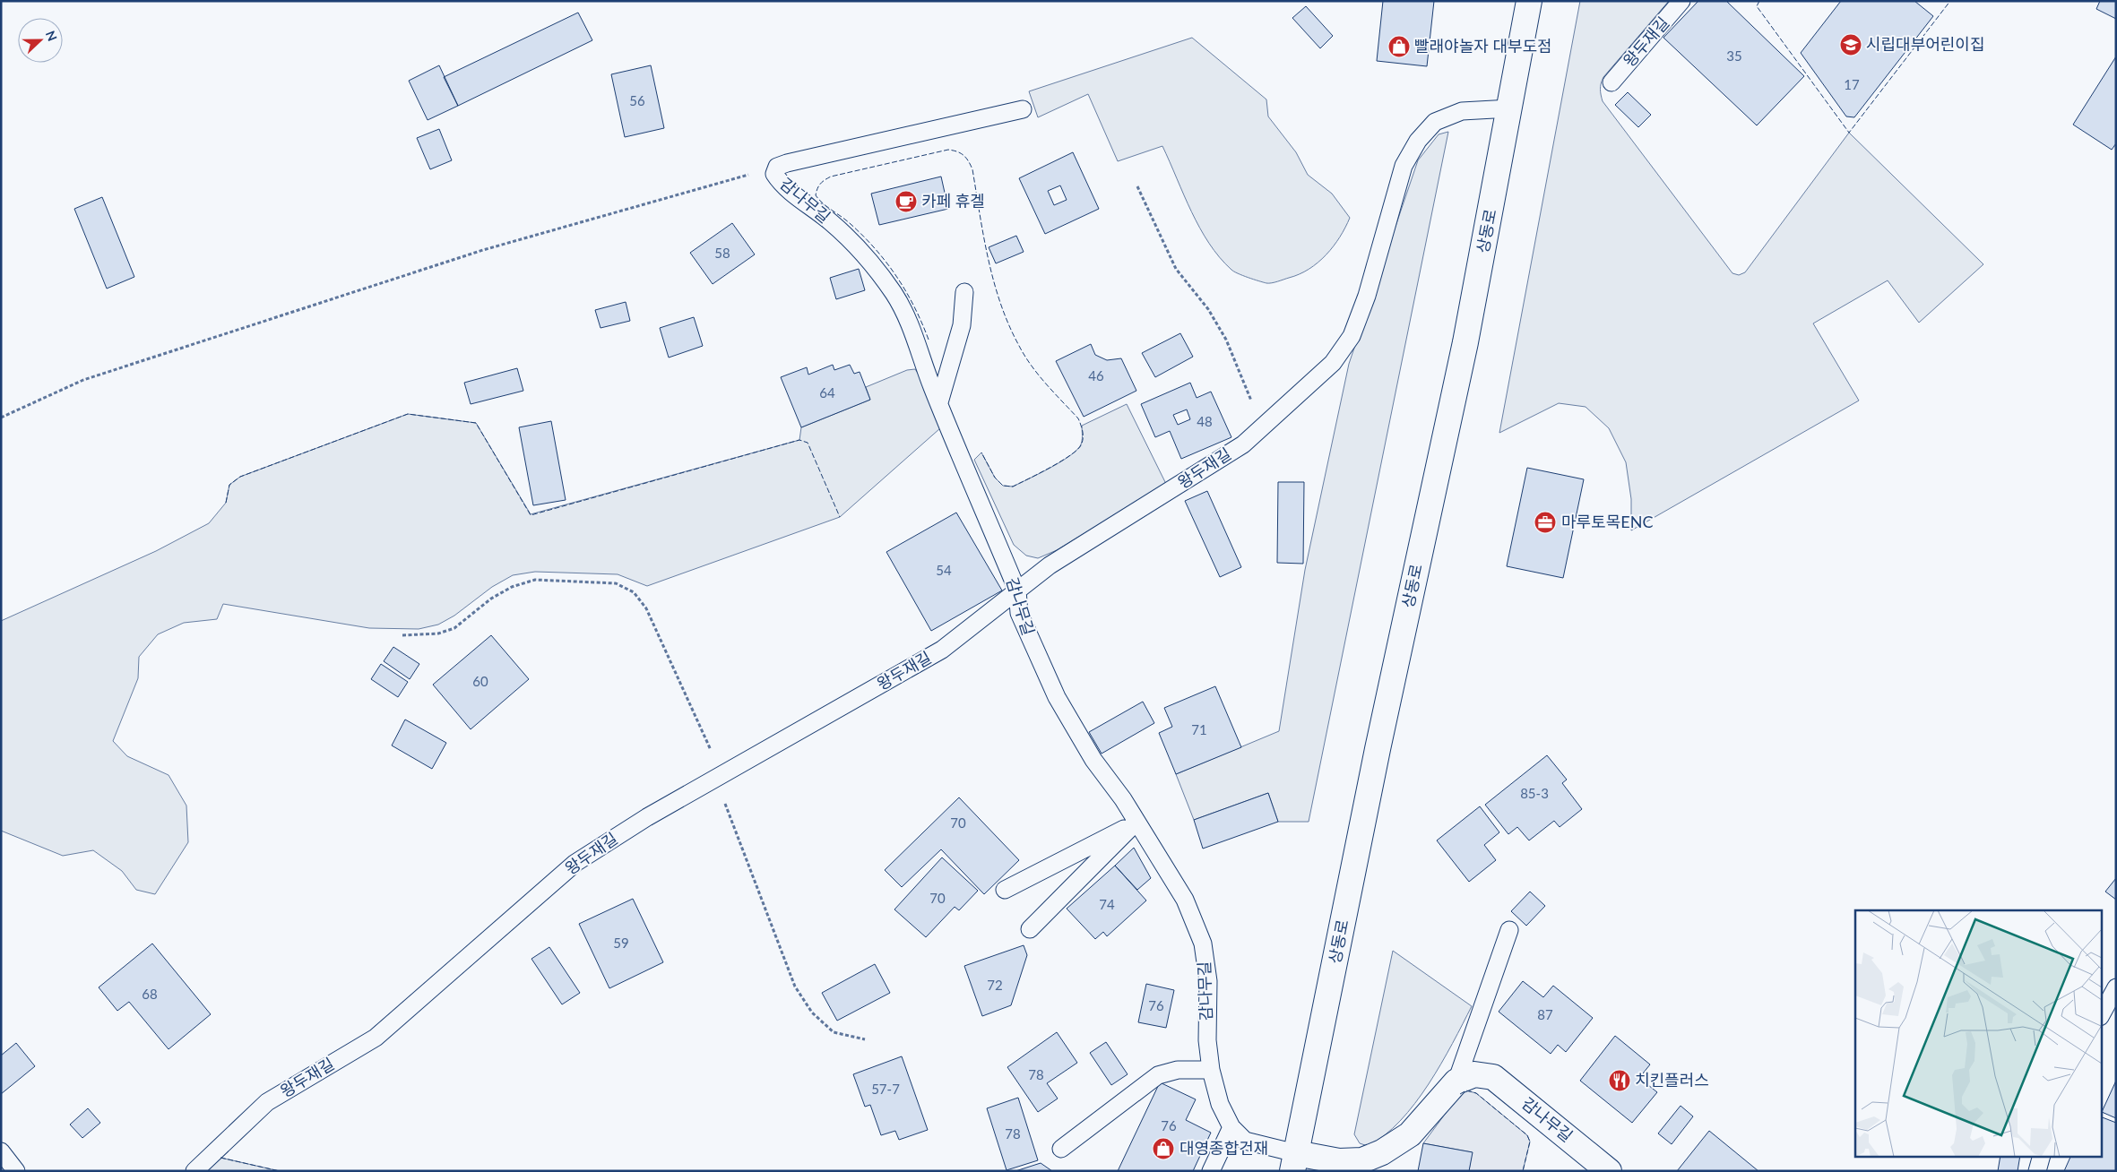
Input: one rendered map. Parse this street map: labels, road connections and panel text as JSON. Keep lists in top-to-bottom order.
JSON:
{
  "streets": {
    "street": ["감나무길", "상동로"],
    "lane": ["왕두재길"]
  },
  "crossings": [
    ["왕두재길", "감나무길"],
    ["왕두재길", "상동로"],
    ["감나무길", "상동로"]
  ],
  "places": {
    "school or university": ["시립대부어린이집"],
    "shop": ["빨래야놀자 대부도점", "대영종합건재"],
    "cafe": ["카페 휴겔"],
    "office": ["마루토목ENC"],
    "restaurant": ["치킨플러스"]
  },
  "house_numbers": [
    "35",
    "17",
    "56",
    "58",
    "46",
    "64",
    "48",
    "54",
    "60",
    "71",
    "85-3",
    "70",
    "70",
    "74",
    "59",
    "72",
    "68",
    "76",
    "87",
    "78",
    "57-7",
    "76",
    "78"
  ],
  "north": "right"
}
